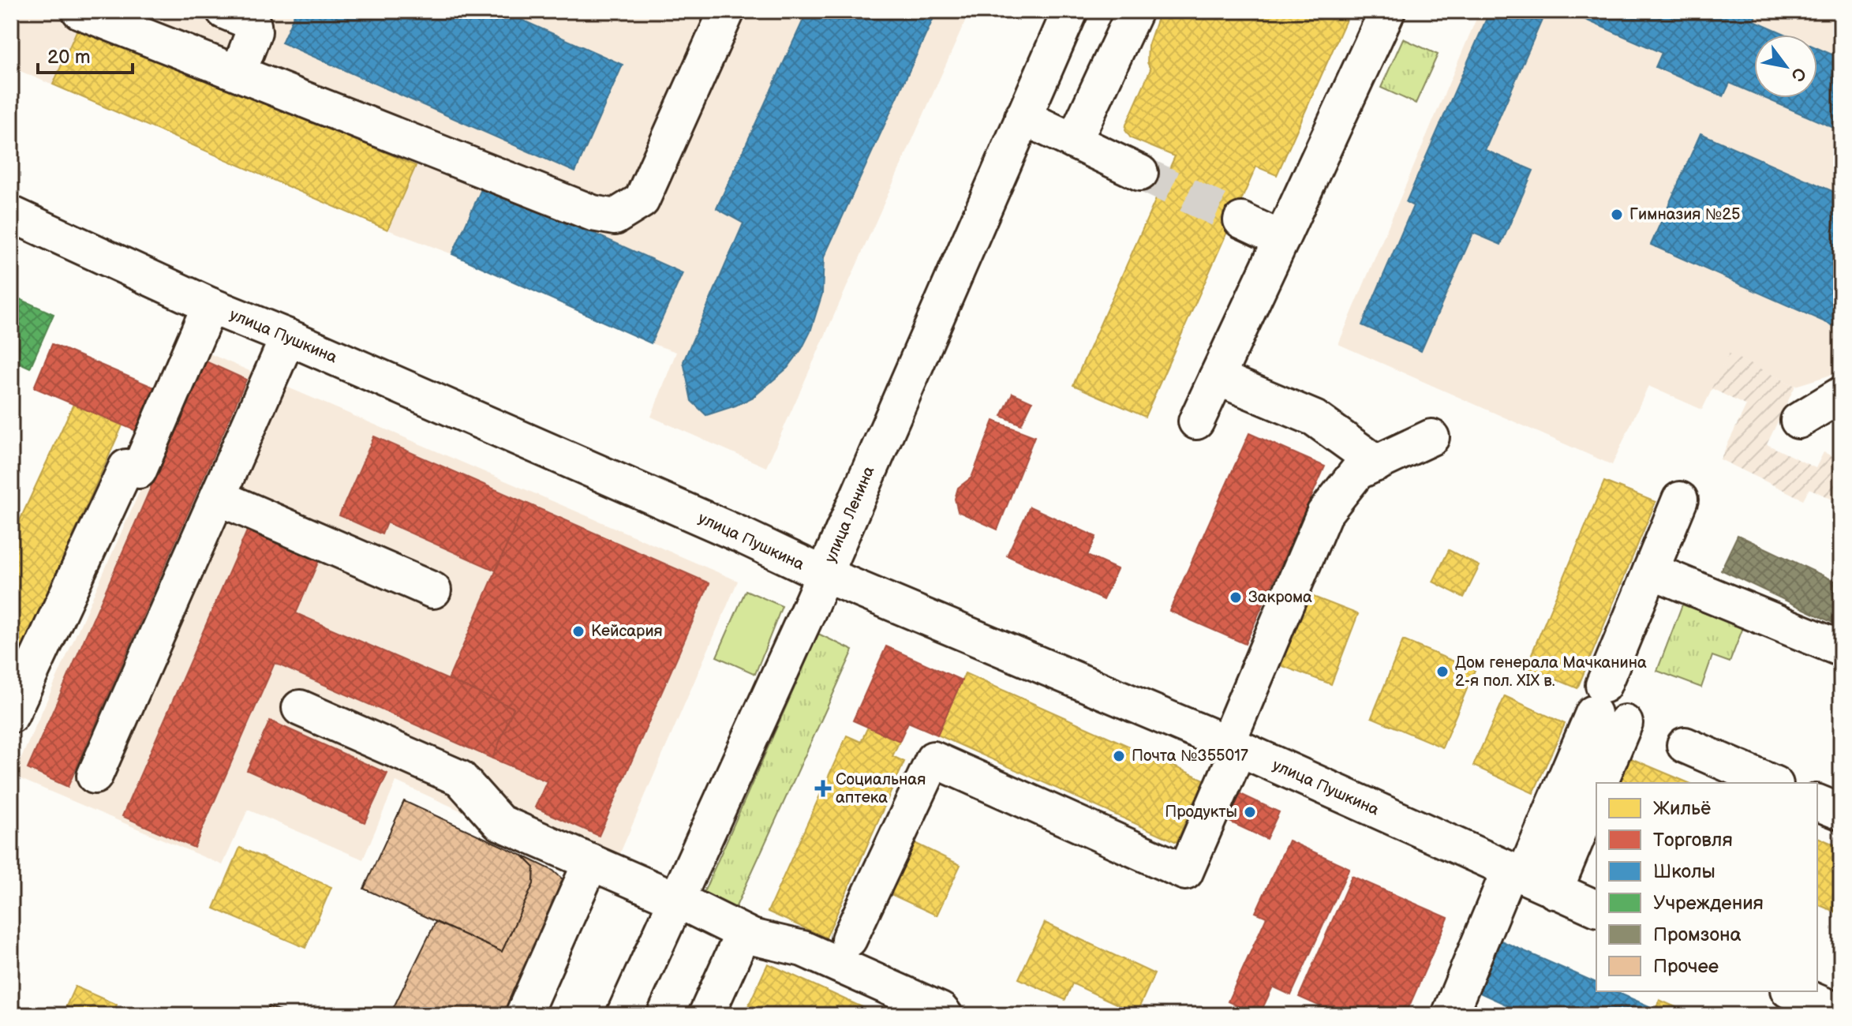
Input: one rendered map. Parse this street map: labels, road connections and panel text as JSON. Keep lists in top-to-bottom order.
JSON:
{
  "streets": {
    "street": ["улица Пушкина", "улица Ленина"]
  },
  "crossings": [
    ["улица Пушкина", "улица Ленина"]
  ],
  "places": {
    "other": [
      "Гимназия №25",
      "Закрома",
      "Кейсария",
      "Дом генерала Мачканина 2-я пол. XIX в.",
      "Почта №355017",
      "Продукты"
    ],
    "health": ["Социальная аптека"]
  },
  "legend": [
    "Жильё",
    "Торговля",
    "Школы",
    "Учреждения",
    "Промзона",
    "Прочее"
  ],
  "scale_bar": "20 m",
  "north": "bottom right"
}
